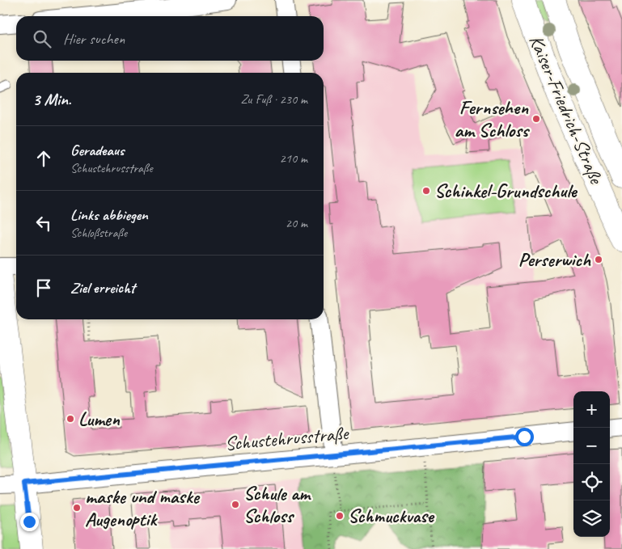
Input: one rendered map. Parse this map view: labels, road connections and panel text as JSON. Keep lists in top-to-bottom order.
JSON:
{
  "streets": {
    "main road": ["Kaiser-Friedrich-Straße"],
    "street": ["Schustehrusstraße"]
  },
  "places": [
    "Fernsehen am Schloss",
    "Schinkel-Grundschule",
    "Perserwich",
    "Lumen",
    "Schule am Schloss",
    "maske und maske Augenoptik",
    "Schmuckvase"
  ],
  "page": {
    "search": "Hier suchen",
    "heading": ["3 Min.", "Zu Fuß · 230 m"],
    "list": [
      ["Geradeaus", "Schustehrusstraße", "210 m"],
      ["Links abbiegen", "Schloßstraße", "20 m"],
      "Ziel erreicht"
    ],
    "map_buttons": ["+", "−"]
  }
}
